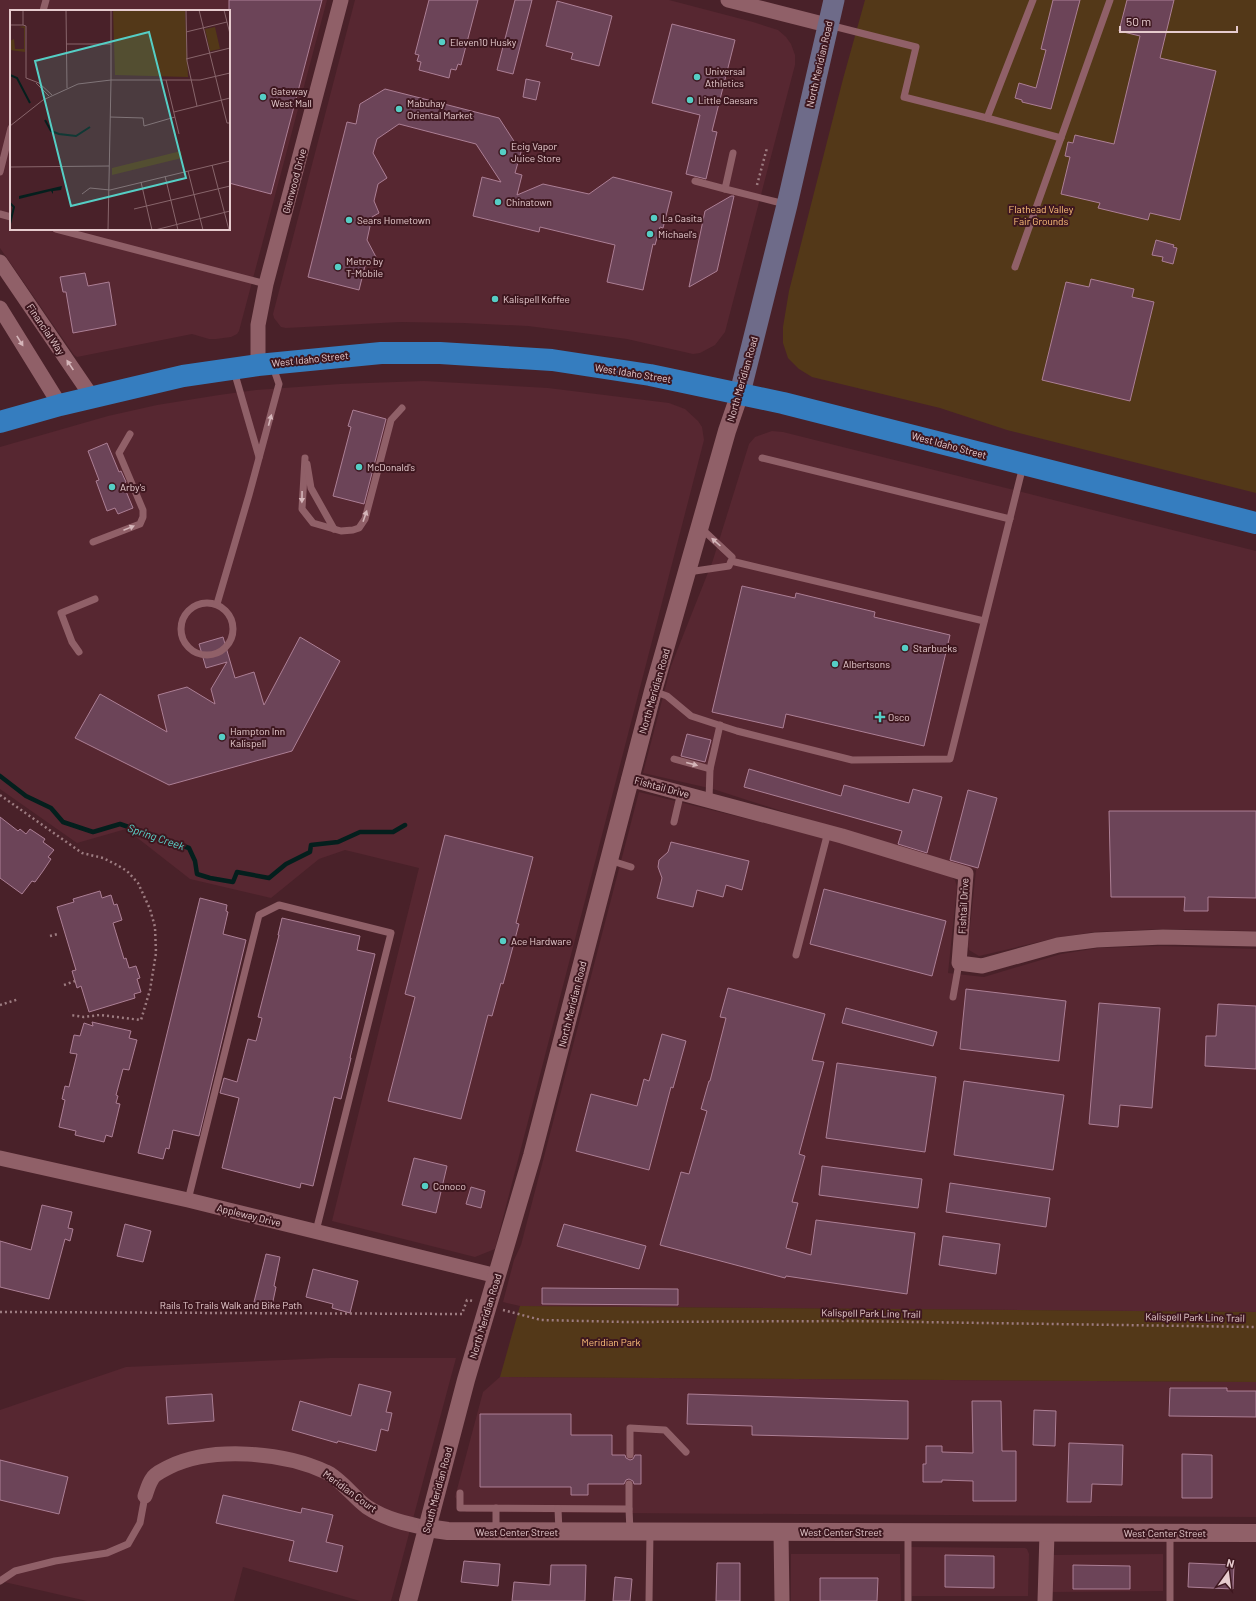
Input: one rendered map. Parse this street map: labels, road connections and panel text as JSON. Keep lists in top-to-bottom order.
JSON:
{
  "streets": {
    "highway": ["West Idaho Street"],
    "main road": ["North Meridian Road"],
    "street": [
      "Glenwood Drive",
      "Financial Way",
      "Fishtail Drive",
      "Appleway Drive",
      "South Meridian Road",
      "Meridian Court",
      "West Center Street"
    ],
    "path": ["Rails To Trails Walk and Bike Path", "Kalispell Park Line Trail"]
  },
  "crossings": [
    ["North Meridian Road", "West Idaho Street"],
    ["North Meridian Road", "Fishtail Drive"],
    ["North Meridian Road", "Appleway Drive"],
    ["North Meridian Road", "Kalispell Park Line Trail"],
    ["North Meridian Road", "South Meridian Road"],
    ["Glenwood Drive", "West Idaho Street"],
    ["Financial Way", "West Idaho Street"],
    ["South Meridian Road", "Meridian Court"],
    ["South Meridian Road", "West Center Street"],
    ["Meridian Court", "West Center Street"]
  ],
  "water": ["Spring Creek"],
  "parks": ["Flathead Valley Fair Grounds", "Meridian Park"],
  "places": {
    "other": [
      "Eleven10 Husky",
      "Universal Athletics",
      "Gateway West Mall",
      "Little Caesars",
      "Mabuhay Oriental Market",
      "Ecig Vapor Juice Store",
      "Chinatown",
      "La Casita",
      "Sears Hometown",
      "Michael's",
      "Metro by T-Mobile",
      "Kalispell Koffee",
      "McDonald's",
      "Arby's",
      "Starbucks",
      "Albertsons",
      "Hampton Inn Kalispell",
      "Ace Hardware",
      "Conoco"
    ],
    "health": ["Osco"]
  },
  "scale_bar": "50 m",
  "north": "top"
}
